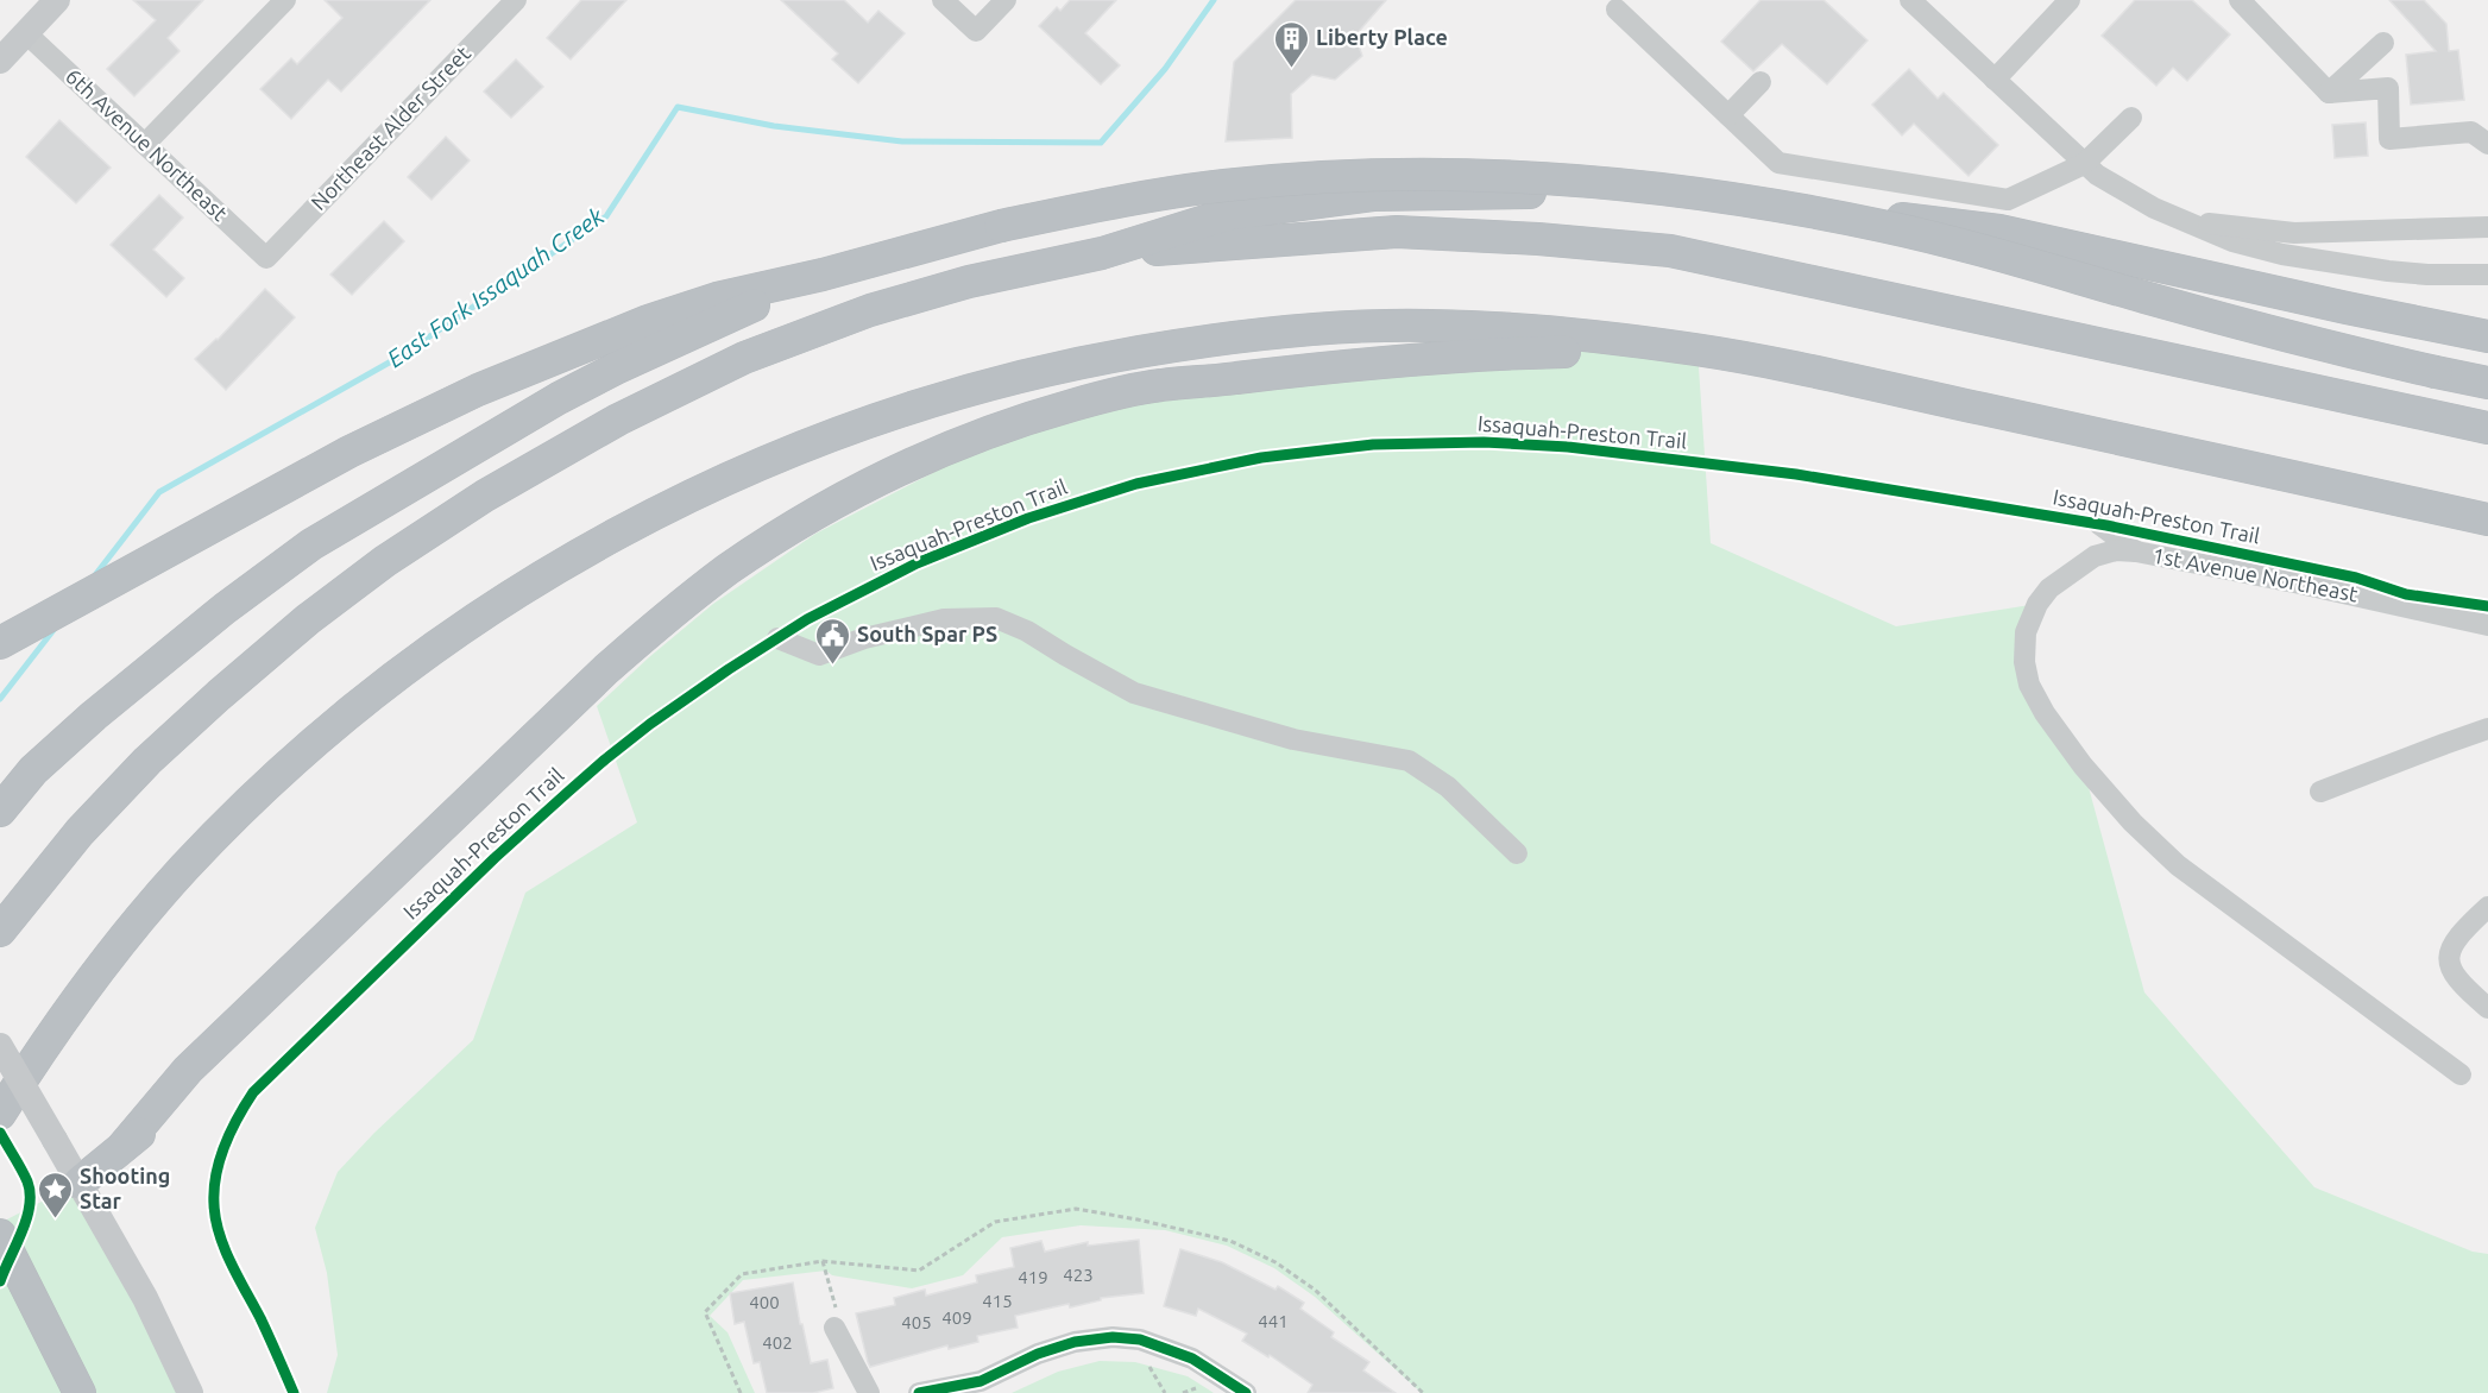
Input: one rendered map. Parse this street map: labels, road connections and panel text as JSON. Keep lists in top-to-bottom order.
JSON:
{
  "streets": {
    "street": ["Northeast Alder Street", "6th Avenue Northeast", "1st Avenue Northeast"],
    "cycle path": ["Issaquah-Preston Trail"]
  },
  "crossings": [
    ["Northeast Alder Street", "6th Avenue Northeast"]
  ],
  "water": ["East Fork Issaquah Creek"],
  "places": {
    "building": ["Liberty Place"],
    "public building": ["South Spar PS"],
    "place": ["Shooting Star"]
  },
  "house_numbers": [
    "423",
    "419",
    "415",
    "400",
    "409",
    "441",
    "405",
    "402"
  ]
}
